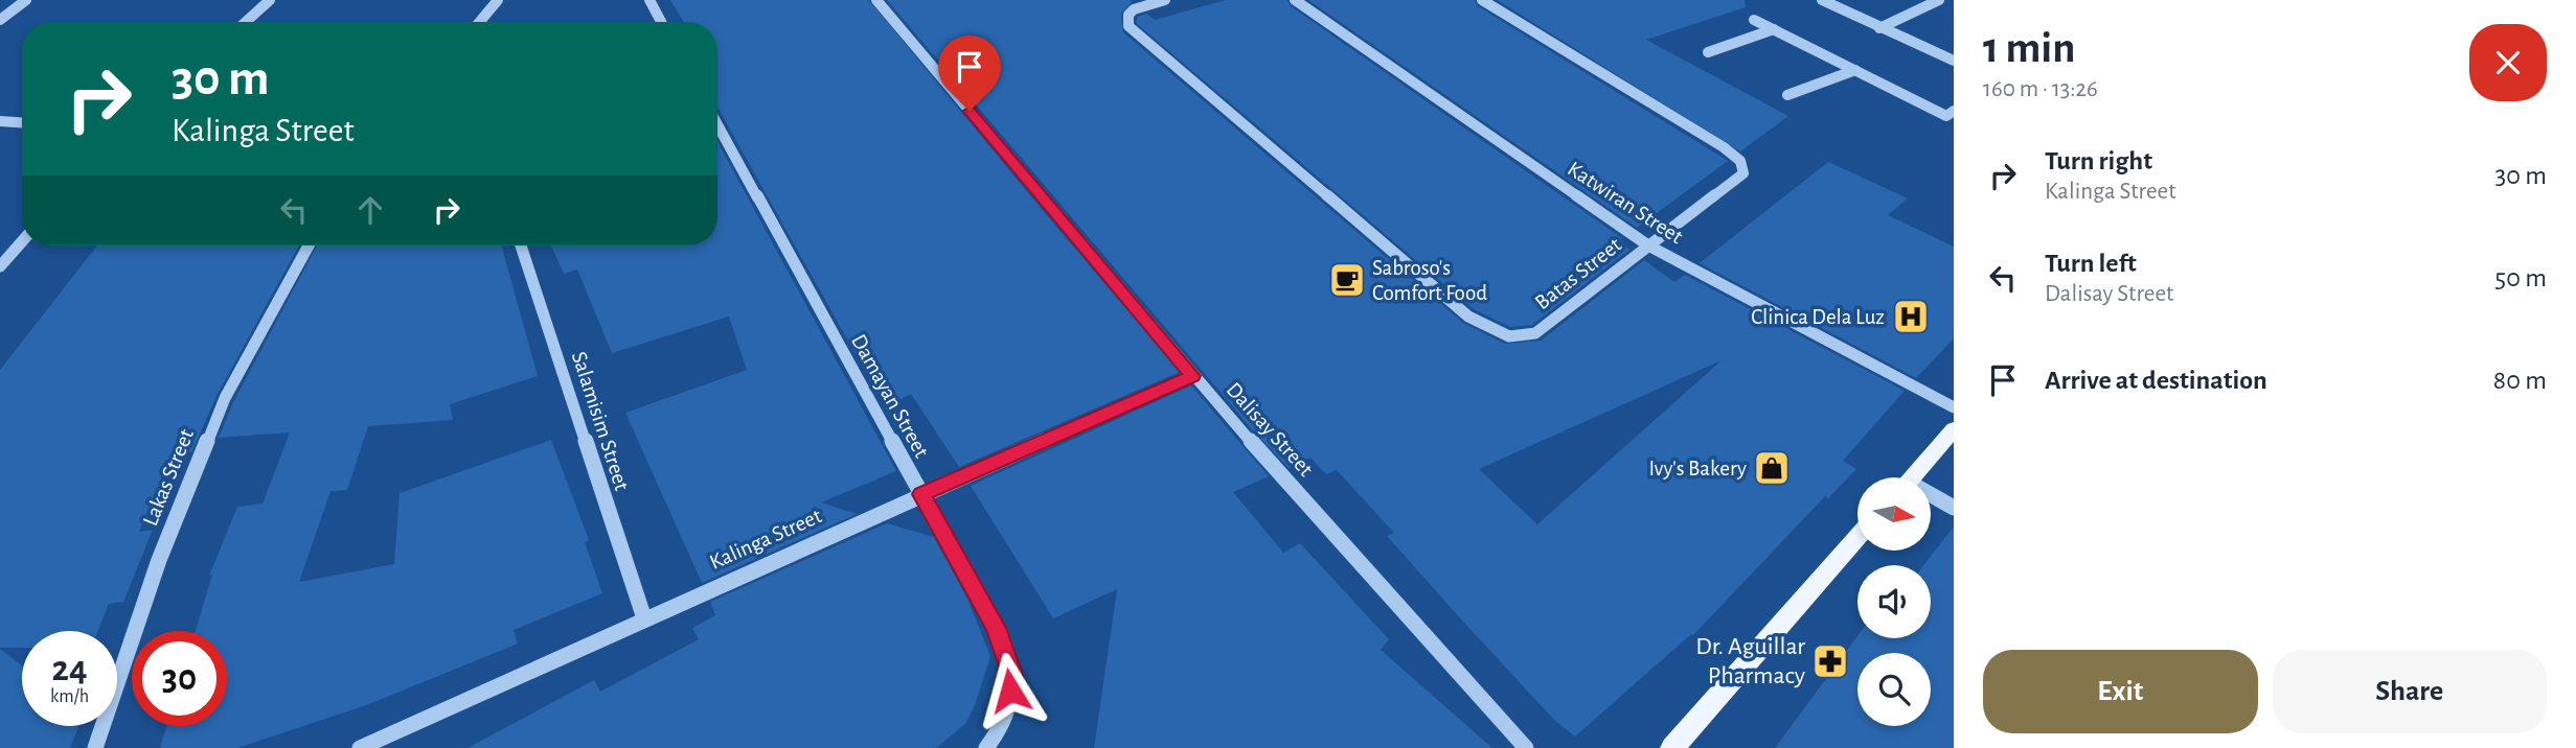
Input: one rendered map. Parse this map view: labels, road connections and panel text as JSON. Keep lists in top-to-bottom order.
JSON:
{
  "streets": {
    "street": [
      "Katwiran Street",
      "Batas Street",
      "Damayan Street",
      "Salamisim Street",
      "Dalisay Street",
      "Lakas Street",
      "Kalinga Street"
    ]
  },
  "crossings": [
    ["Katwiran Street", "Batas Street"],
    ["Damayan Street", "Kalinga Street"],
    ["Salamisim Street", "Kalinga Street"],
    ["Dalisay Street", "Kalinga Street"]
  ],
  "places": {
    "cafe": ["Sabroso's Comfort Food"],
    "hospital": ["Clinica Dela Luz"],
    "shop": ["Ivy's Bakery"],
    "pharmacy": ["Dr. Aguillar Pharmacy"]
  },
  "north": "right",
  "page": {
    "heading": ["1 min", "160 m · 13:26"],
    "turn": ["30 m", "Kalinga Street"],
    "list": [
      {
        "name": "Turn right",
        "note": "Kalinga Street",
        "value": "30 m"
      },
      {
        "name": "Turn left",
        "note": "Dalisay Street",
        "value": "50 m"
      },
      {
        "name": "Arrive at destination",
        "value": "80 m"
      }
    ],
    "speed": "24 km/h",
    "limit": "30",
    "buttons": ["Exit", "Share"]
  }
}
